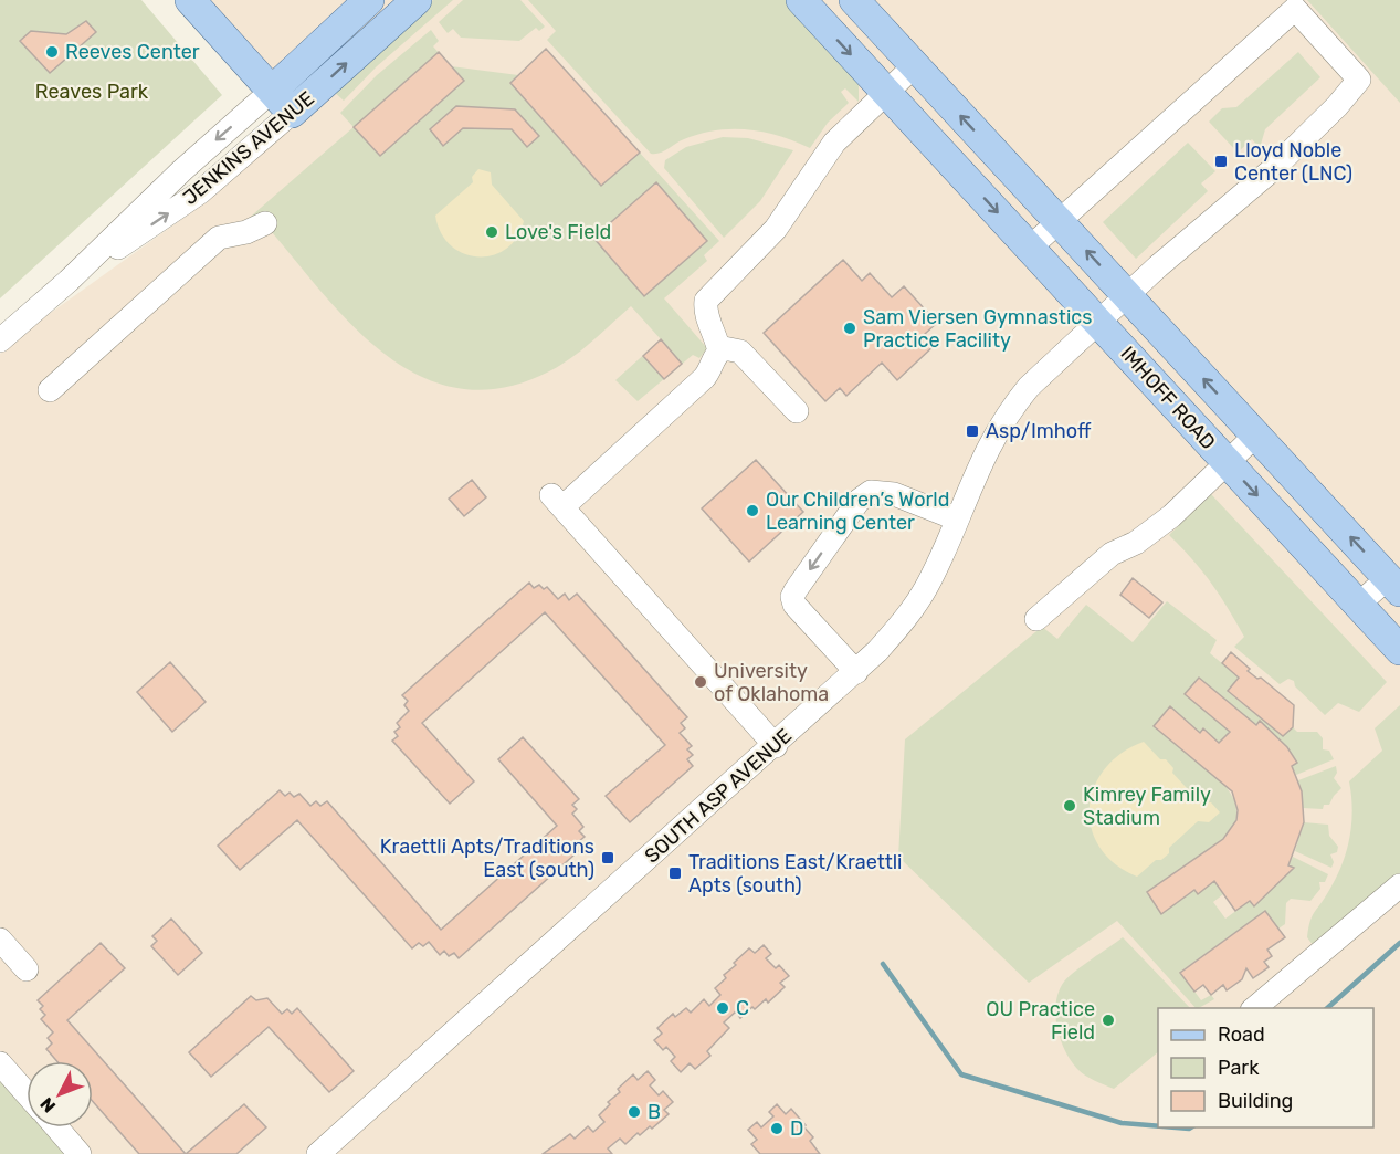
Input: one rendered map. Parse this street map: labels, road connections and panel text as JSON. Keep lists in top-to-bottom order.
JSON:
{
  "streets": {
    "main road": ["JENKINS AVENUE", "IMHOFF ROAD"],
    "street": ["SOUTH ASP AVENUE"]
  },
  "crossings": [
    ["IMHOFF ROAD", "SOUTH ASP AVENUE"]
  ],
  "parks": ["Reaves Park"],
  "places": {
    "other": [
      "Reeves Center",
      "Love's Field",
      "Sam Viersen Gymnastics Practice Facility",
      "Our Children’s World Learning Center",
      "University of Oklahoma",
      "Kimrey Family Stadium",
      "C",
      "OU Practice Field",
      "B",
      "D"
    ],
    "transit": [
      "Lloyd Noble Center (LNC)",
      "Asp/Imhoff",
      "Kraettli Apts/Traditions East (south)",
      "Traditions East/Kraettli Apts (south)"
    ]
  },
  "legend": ["Road", "Park", "Building"],
  "north": "bottom left"
}
